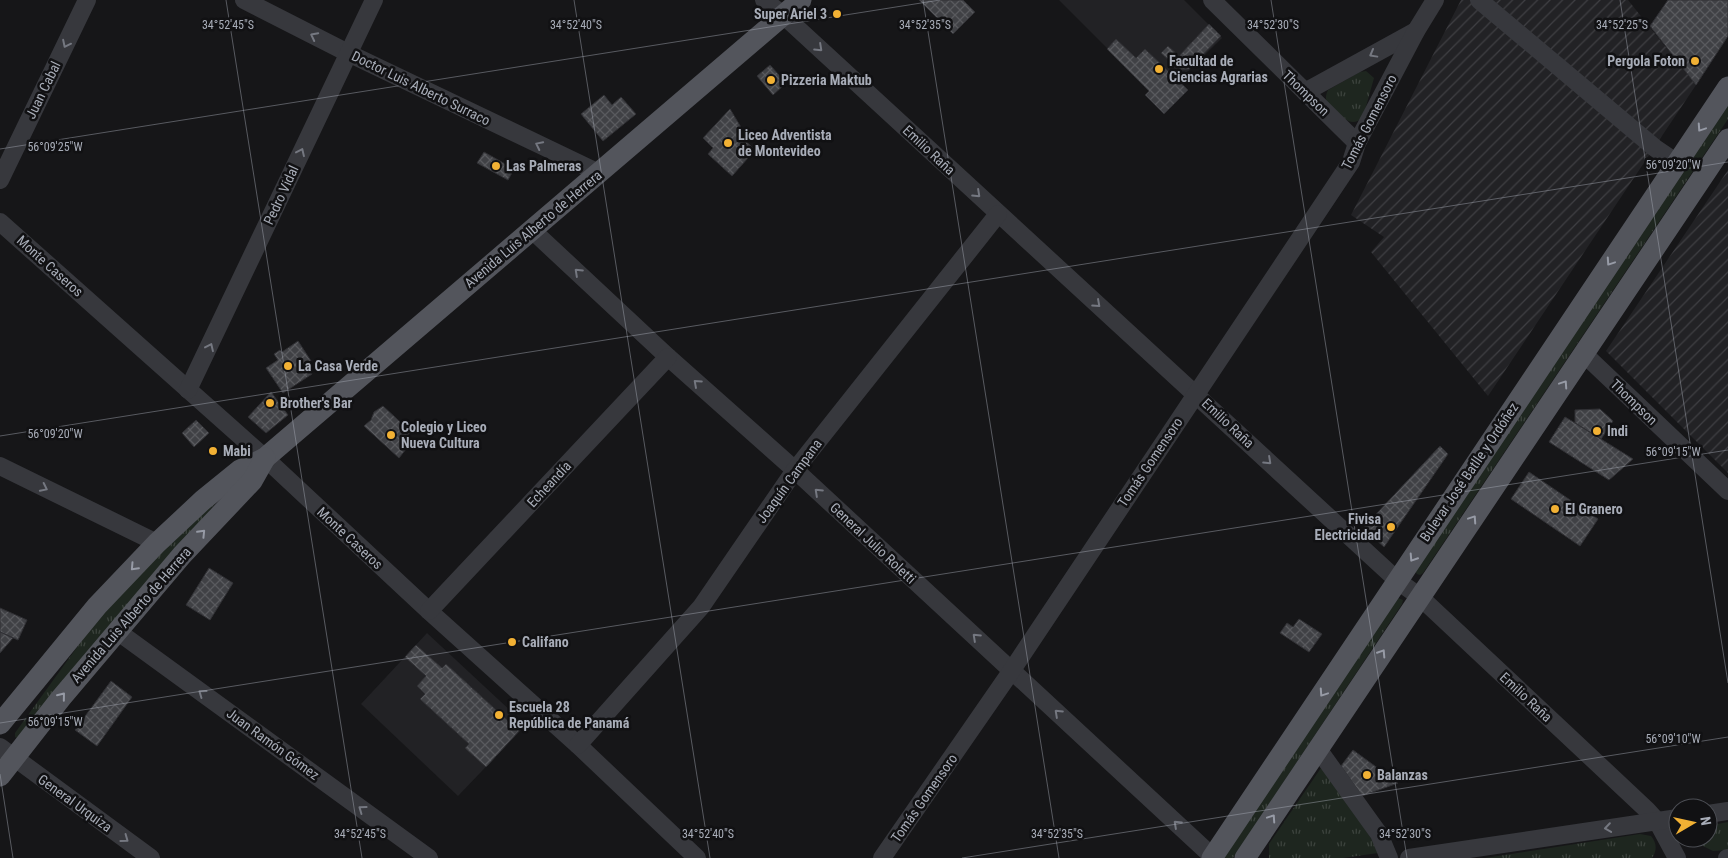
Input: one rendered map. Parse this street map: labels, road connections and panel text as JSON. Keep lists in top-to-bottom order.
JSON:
{
  "streets": {
    "main road": ["Avenida Luis Alberto de Herrera", "Bulevar José Batlle y Ordóñez"],
    "street": [
      "Doctor Luis Alberto Surraco",
      "Juan Cabal",
      "Thompson",
      "Tomás Gomensoro",
      "Emilio Raña",
      "Pedro Vidal",
      "Monte Caseros",
      "Joaquín Campana",
      "Echeandía",
      "General Julio Roletti",
      "Juan Ramón Gómez",
      "General Urquiza"
    ]
  },
  "crossings": [
    ["Doctor Luis Alberto Surraco", "Pedro Vidal"],
    ["Doctor Luis Alberto Surraco", "Avenida Luis Alberto de Herrera"],
    ["Thompson", "Tomás Gomensoro"],
    ["Thompson", "Bulevar José Batlle y Ordóñez"],
    ["Tomás Gomensoro", "Emilio Raña"],
    ["Tomás Gomensoro", "General Julio Roletti"],
    ["Emilio Raña", "Avenida Luis Alberto de Herrera"],
    ["Emilio Raña", "Bulevar José Batlle y Ordóñez"],
    ["Emilio Raña", "Joaquín Campana"],
    ["Pedro Vidal", "Monte Caseros"],
    ["Avenida Luis Alberto de Herrera", "Monte Caseros"],
    ["Avenida Luis Alberto de Herrera", "General Julio Roletti"],
    ["Avenida Luis Alberto de Herrera", "Juan Ramón Gómez"],
    ["Avenida Luis Alberto de Herrera", "General Urquiza"],
    ["Monte Caseros", "Joaquín Campana"],
    ["Monte Caseros", "Echeandía"],
    ["Bulevar José Batlle y Ordóñez", "General Julio Roletti"],
    ["Joaquín Campana", "General Julio Roletti"],
    ["Echeandía", "General Julio Roletti"]
  ],
  "one_way": [
    "Doctor Luis Alberto Surraco",
    "Juan Cabal",
    "Emilio Raña",
    "Pedro Vidal",
    "General Julio Roletti",
    "Juan Ramón Gómez",
    "General Urquiza"
  ],
  "places": [
    "Super Ariel 3",
    "Pergola Foton",
    "Facultad de Ciencias Agrarias",
    "Pizzeria Maktub",
    "Liceo Adventista de Montevideo",
    "Las Palmeras",
    "La Casa Verde",
    "Brother's Bar",
    "Indi",
    "Colegio y Liceo Nueva Cultura",
    "Mabi",
    "El Granero",
    "Fivisa Electricidad",
    "Califano",
    "Escuela 28 República de Panamá",
    "Balanzas"
  ],
  "north": "right",
  "coordinates": [
    "34°52'45\"S",
    "34°52'40\"S",
    "34°52'35\"S",
    "34°52'30\"S",
    "34°52'25\"S",
    "56°09'25\"W",
    "56°09'20\"W",
    "56°09'15\"W",
    "56°09'10\"W"
  ]
}
